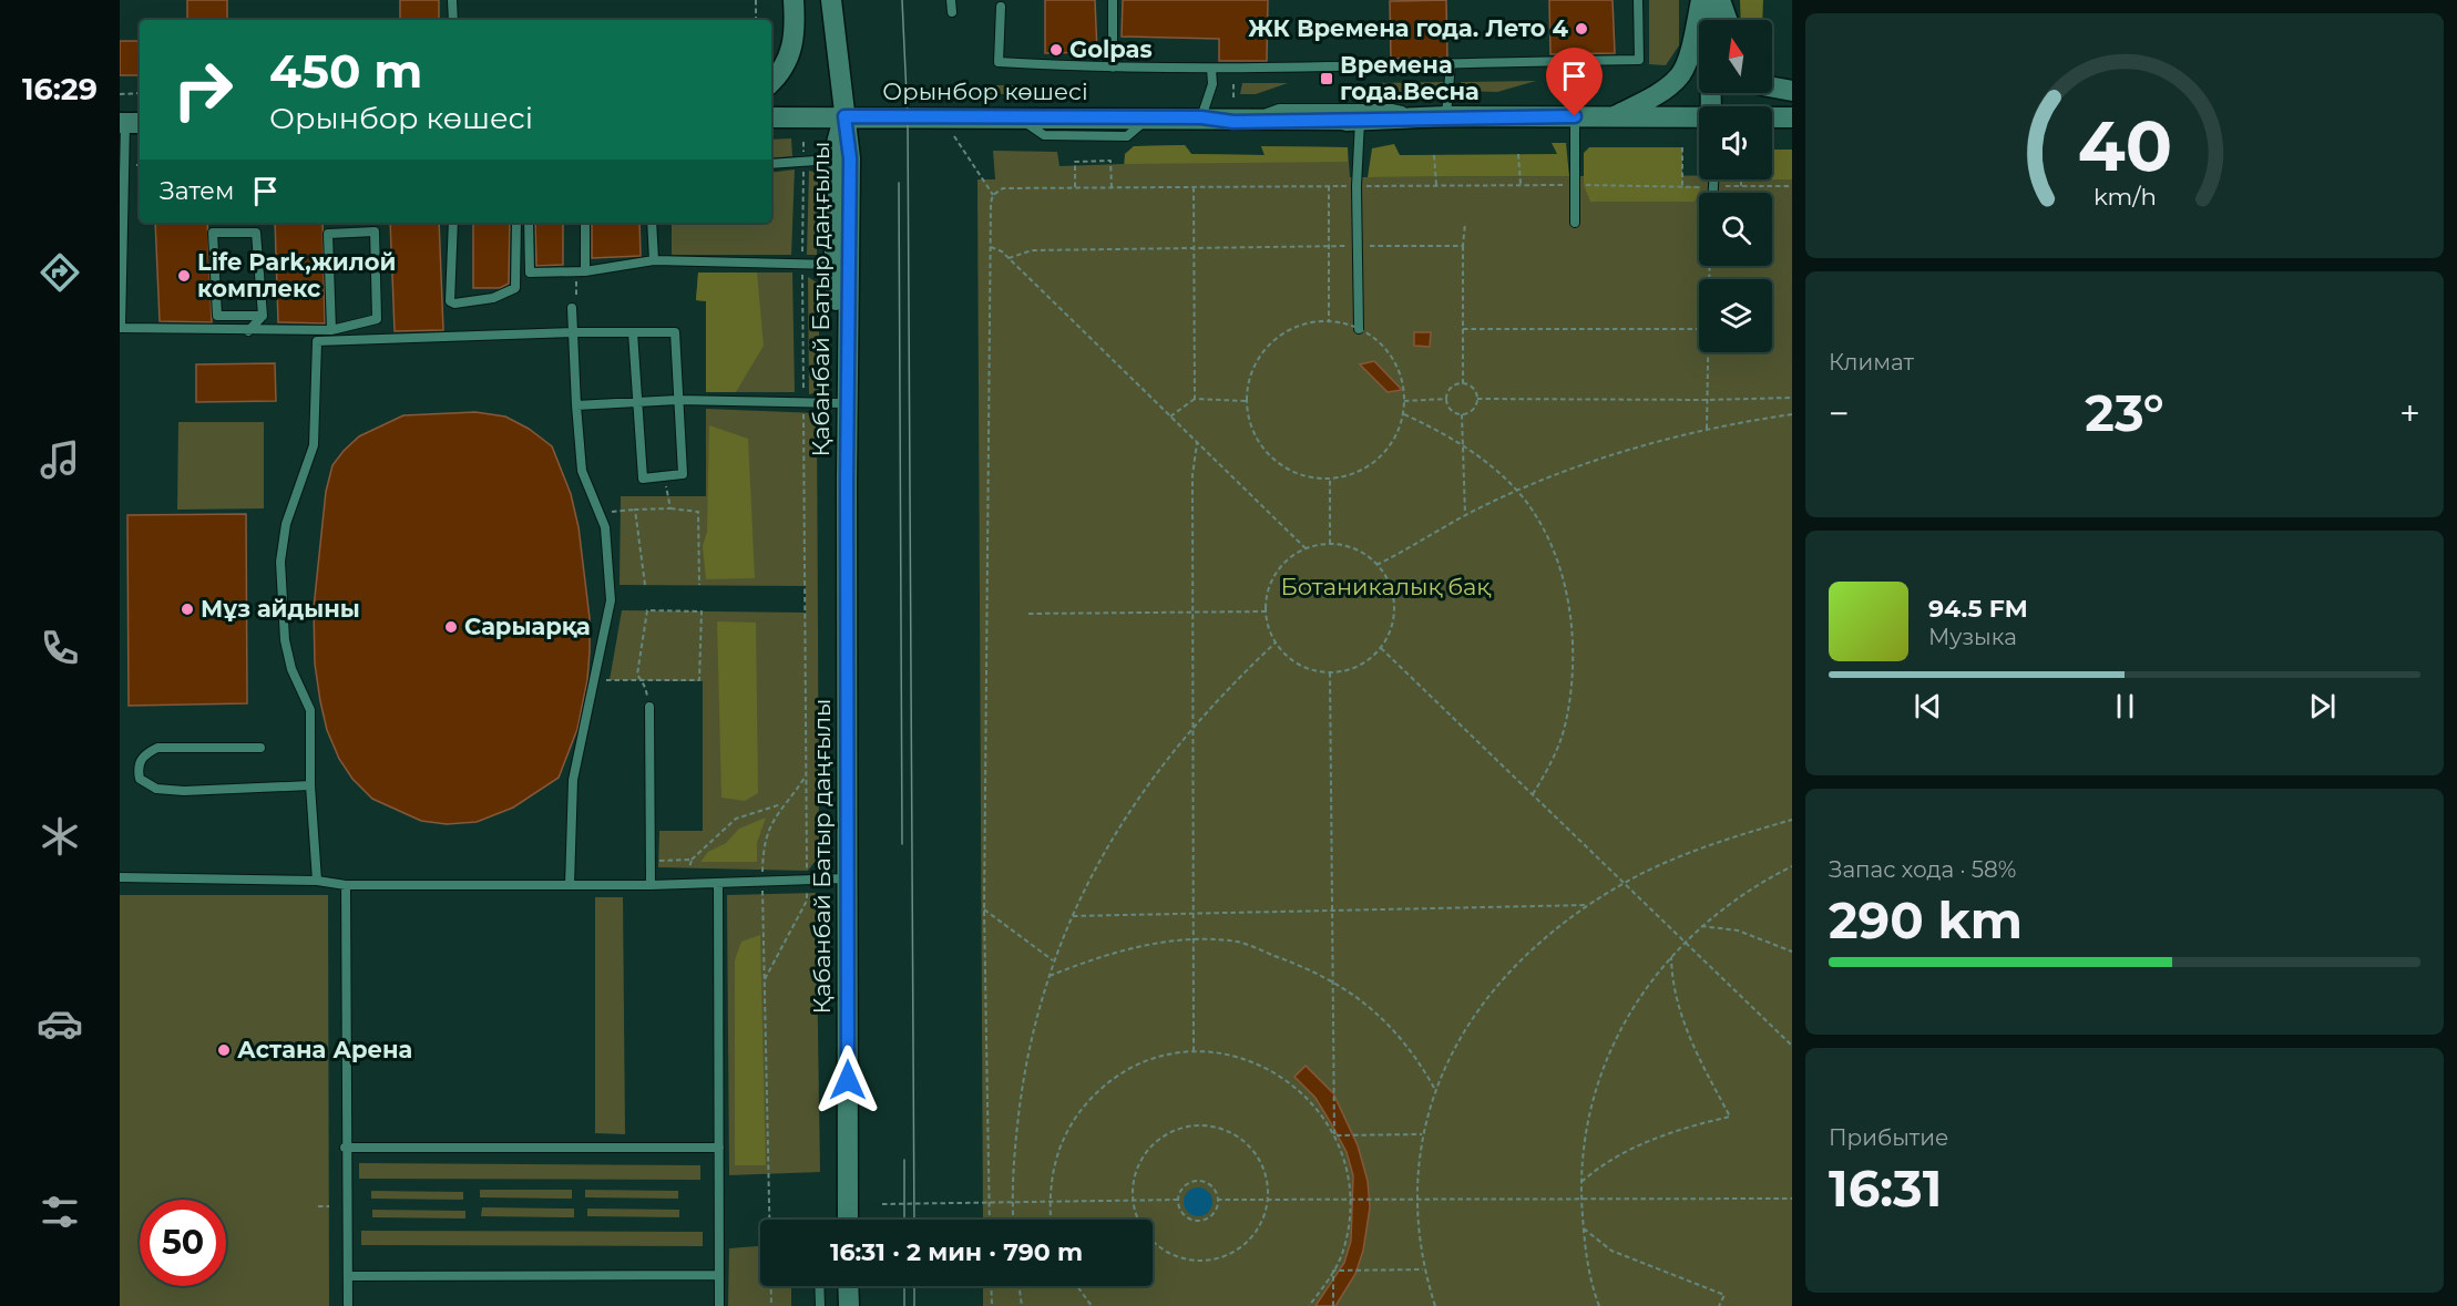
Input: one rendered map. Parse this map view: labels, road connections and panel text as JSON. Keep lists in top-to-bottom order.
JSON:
{
  "streets": {
    "main road": ["Орынбор көшесі", "Қабанбай Батыр даңғылы"]
  },
  "crossings": [
    ["Орынбор көшесі", "Қабанбай Батыр даңғылы"]
  ],
  "parks": ["Ботаникалық бақ"],
  "places": {
    "other": [
      "ЖК Времена года. Лето 4",
      "Golpas",
      "Life Park,жилой комплекс",
      "Мұз айдыны",
      "Сарыарқа",
      "Астана Арена"
    ],
    "transit": ["Времена года.Весна"]
  },
  "north": "top",
  "page": {
    "tabs": "16:29",
    "turn": ["450 m", "Орынбор көшесі"],
    "then": "Затем",
    "tile": [
      "Климат",
      ["Запас хода · 58%", "290 km"],
      ["Прибытие", "16:31"]
    ],
    "heat": ["−", "23°", "+"],
    "song": ["94.5 FM", "Музыка"],
    "limit": "50",
    "trip": "16:31 · 2 мин · 790 m",
    "gauge": ["40", "km/h"]
  }
}
